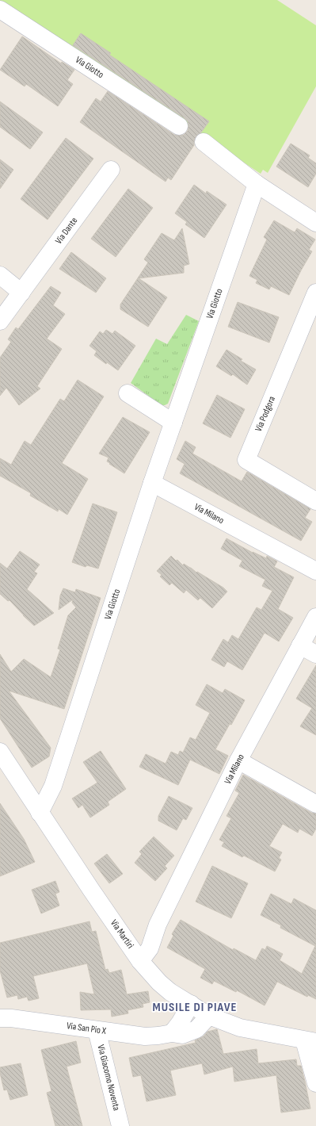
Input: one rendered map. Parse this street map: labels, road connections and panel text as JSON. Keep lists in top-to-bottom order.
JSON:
{
  "streets": {
    "street": [
      "Via Giotto",
      "Via Dante",
      "Via Podgora",
      "Via Milano",
      "Via Martiri",
      "Via San Pio X",
      "Via Giacomo Noventa"
    ]
  },
  "crossings": [
    ["Via Giotto", "Via Milano"],
    ["Via Giotto", "Via Martiri"],
    ["Via Milano", "Via Martiri"],
    ["Via Martiri", "Via San Pio X"],
    ["Via San Pio X", "Via Giacomo Noventa"]
  ],
  "districts": ["MUSILE DI PIAVE"]
}
